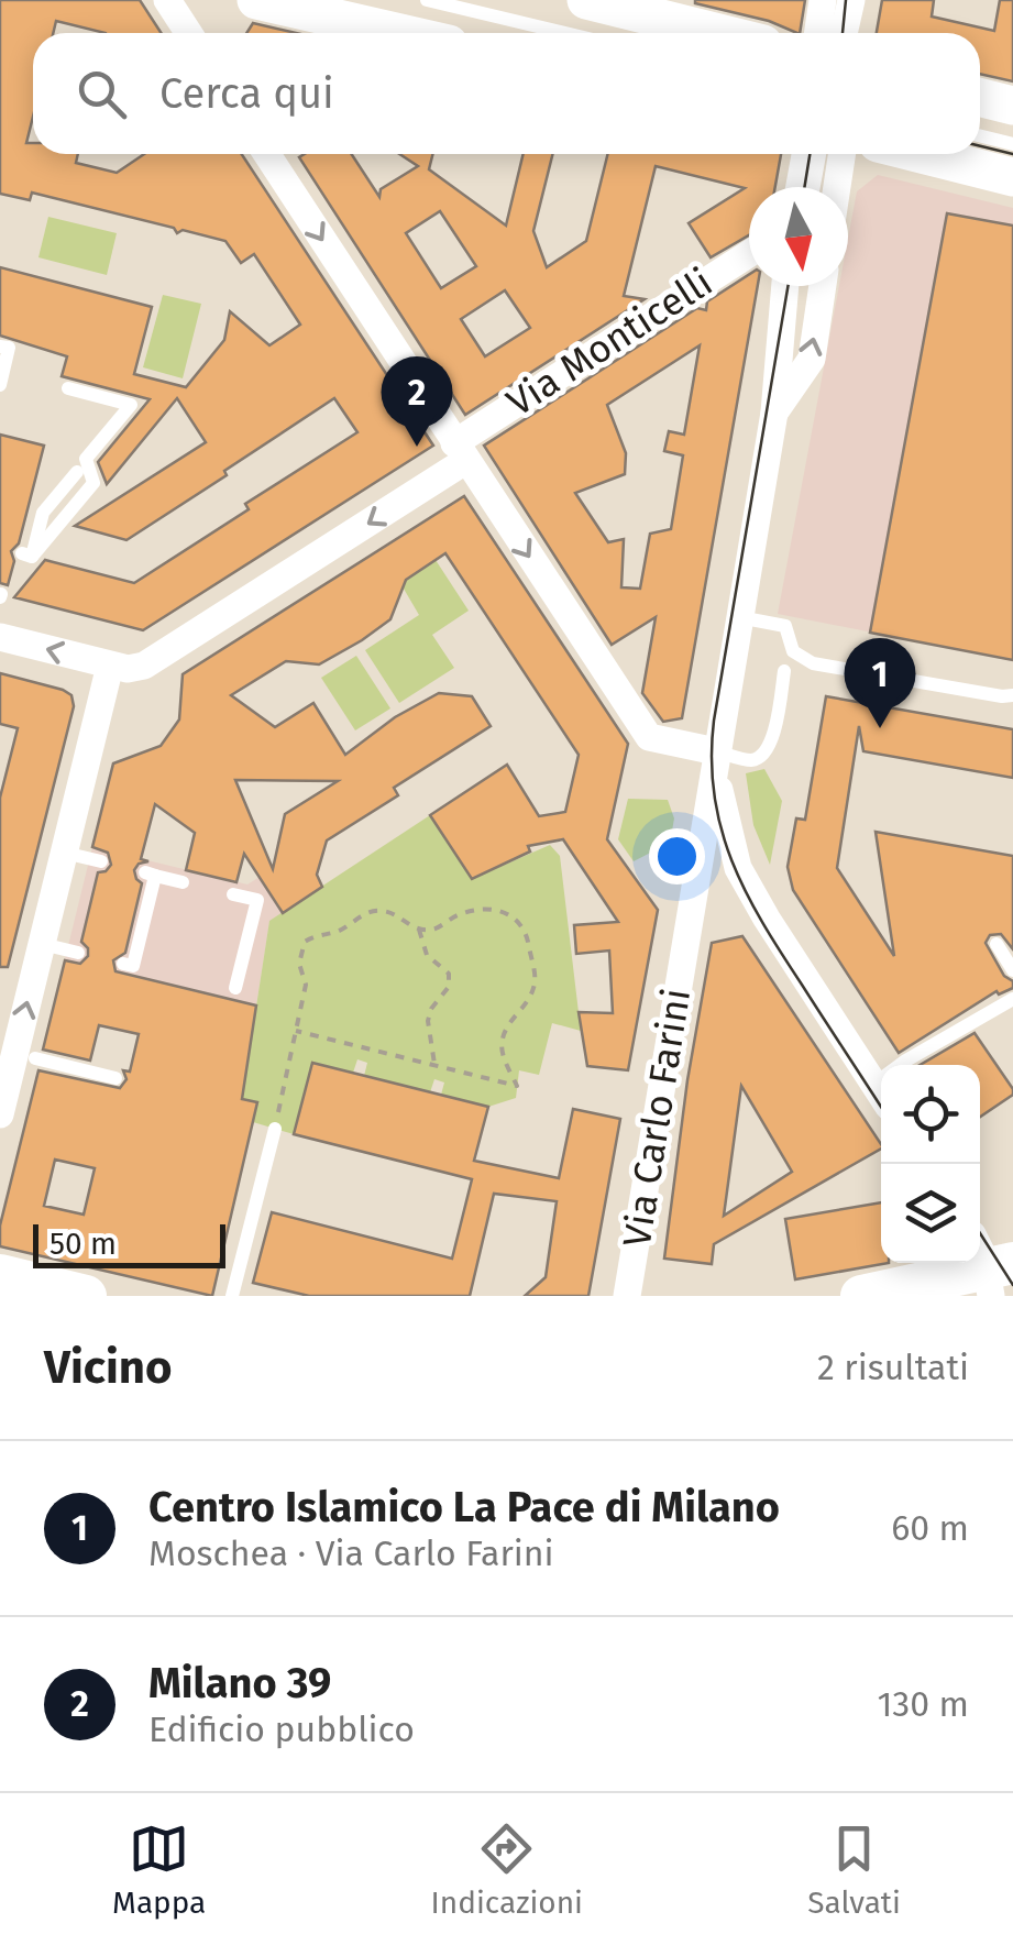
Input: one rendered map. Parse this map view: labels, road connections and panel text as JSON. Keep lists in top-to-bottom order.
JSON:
{
  "streets": {
    "street": ["Via Monticelli", "Via Carlo Farini"]
  },
  "one_way": ["Via Monticelli"],
  "scale_bar": "50 m",
  "north": "bottom",
  "page": {
    "search": "Cerca qui",
    "pins": ["2", "1"],
    "scale": "50 m",
    "heading": ["Vicino", "2 risultati"],
    "list": [
      {
        "mark": "1",
        "name": "Centro Islamico La Pace di Milano",
        "note": "Moschea · Via Carlo Farini",
        "value": "60 m"
      },
      {
        "mark": "2",
        "name": "Milano 39",
        "note": "Edificio pubblico",
        "value": "130 m"
      }
    ],
    "nav": ["Mappa", "Indicazioni", "Salvati"]
  }
}
